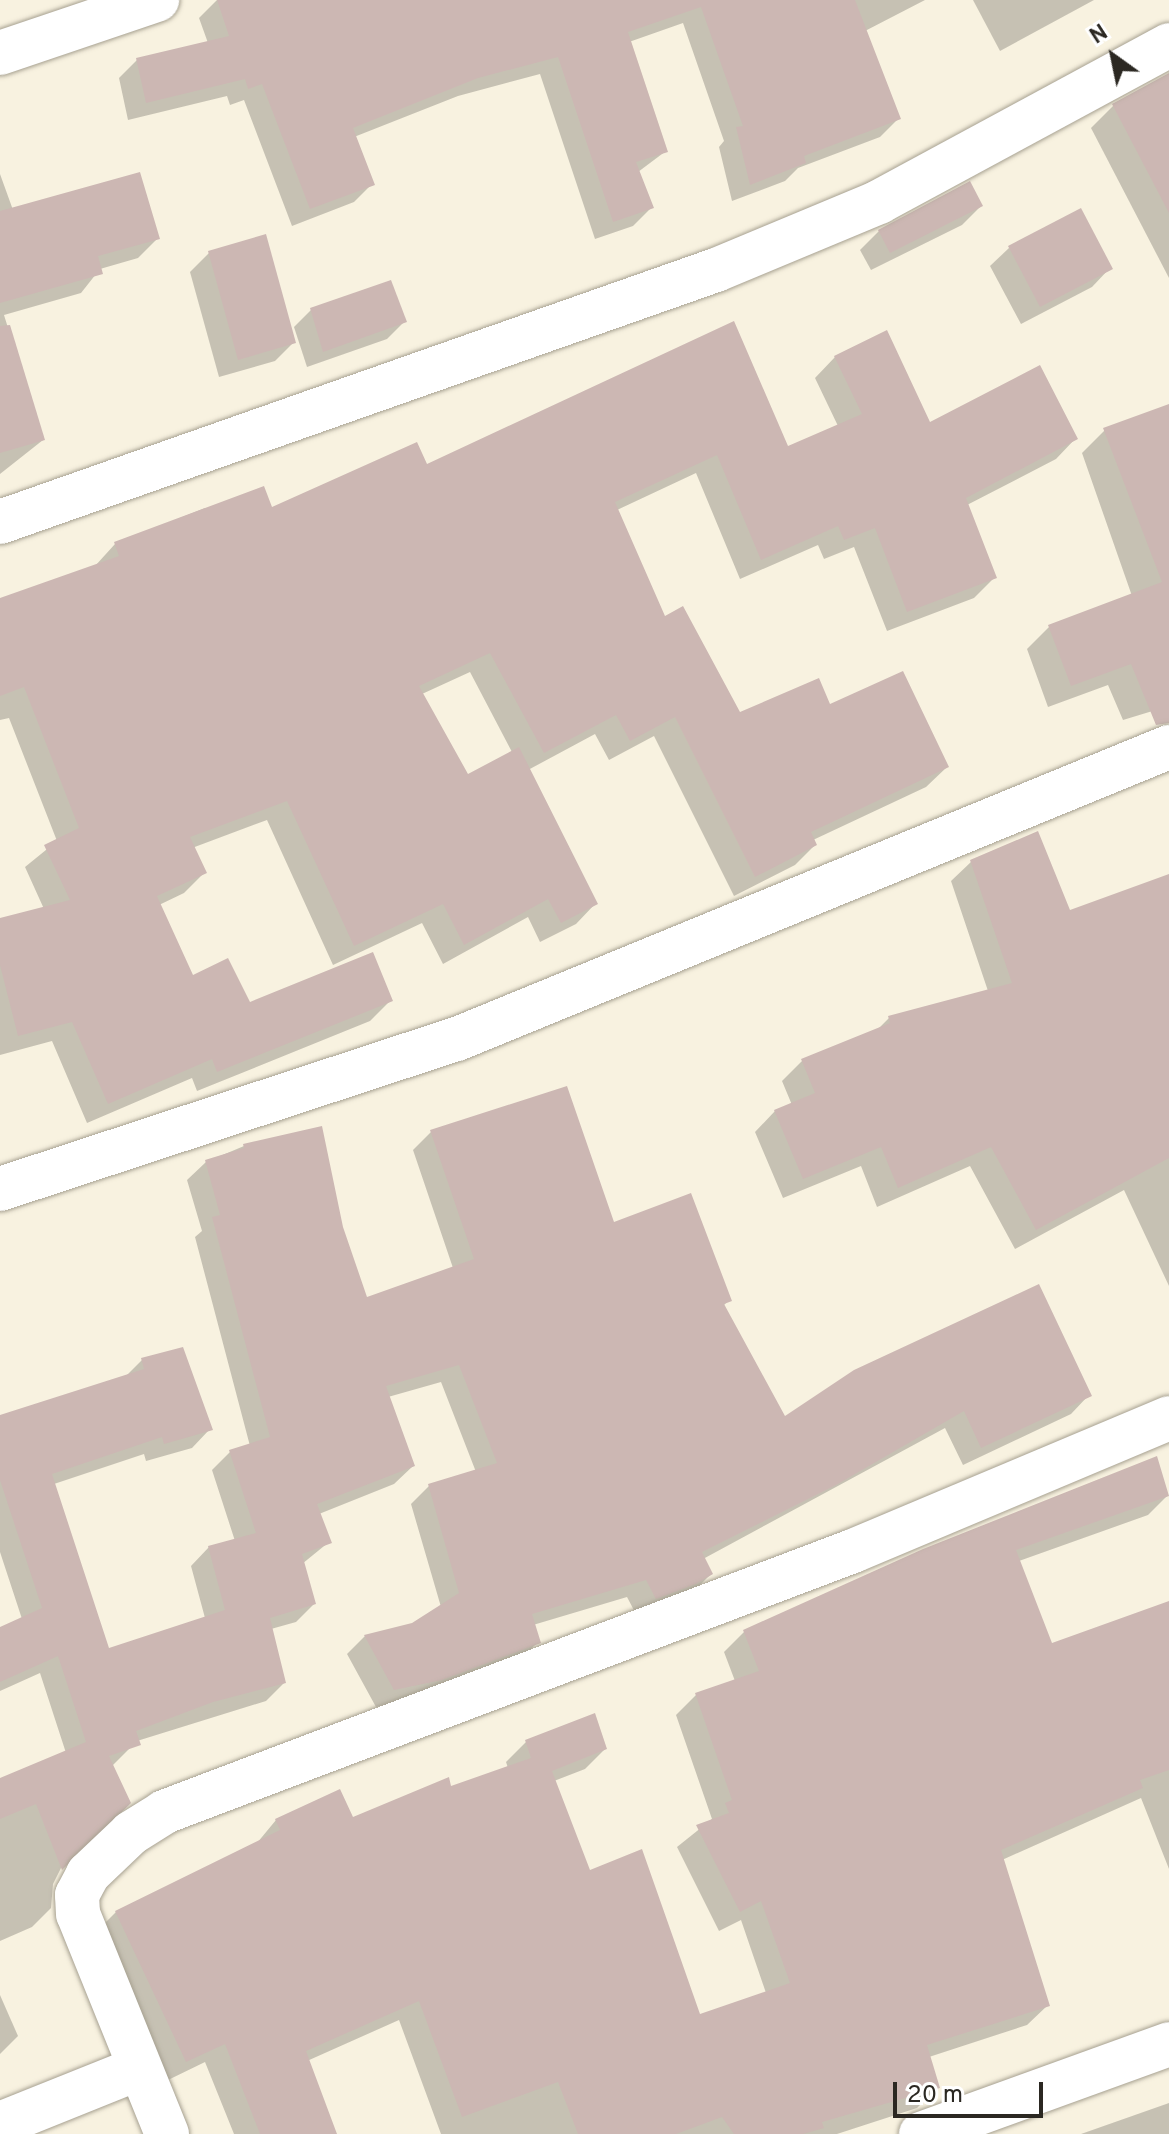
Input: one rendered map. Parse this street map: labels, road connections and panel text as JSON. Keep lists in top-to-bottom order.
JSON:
{
  "scale_bar": "20 m",
  "north": "top left"
}
